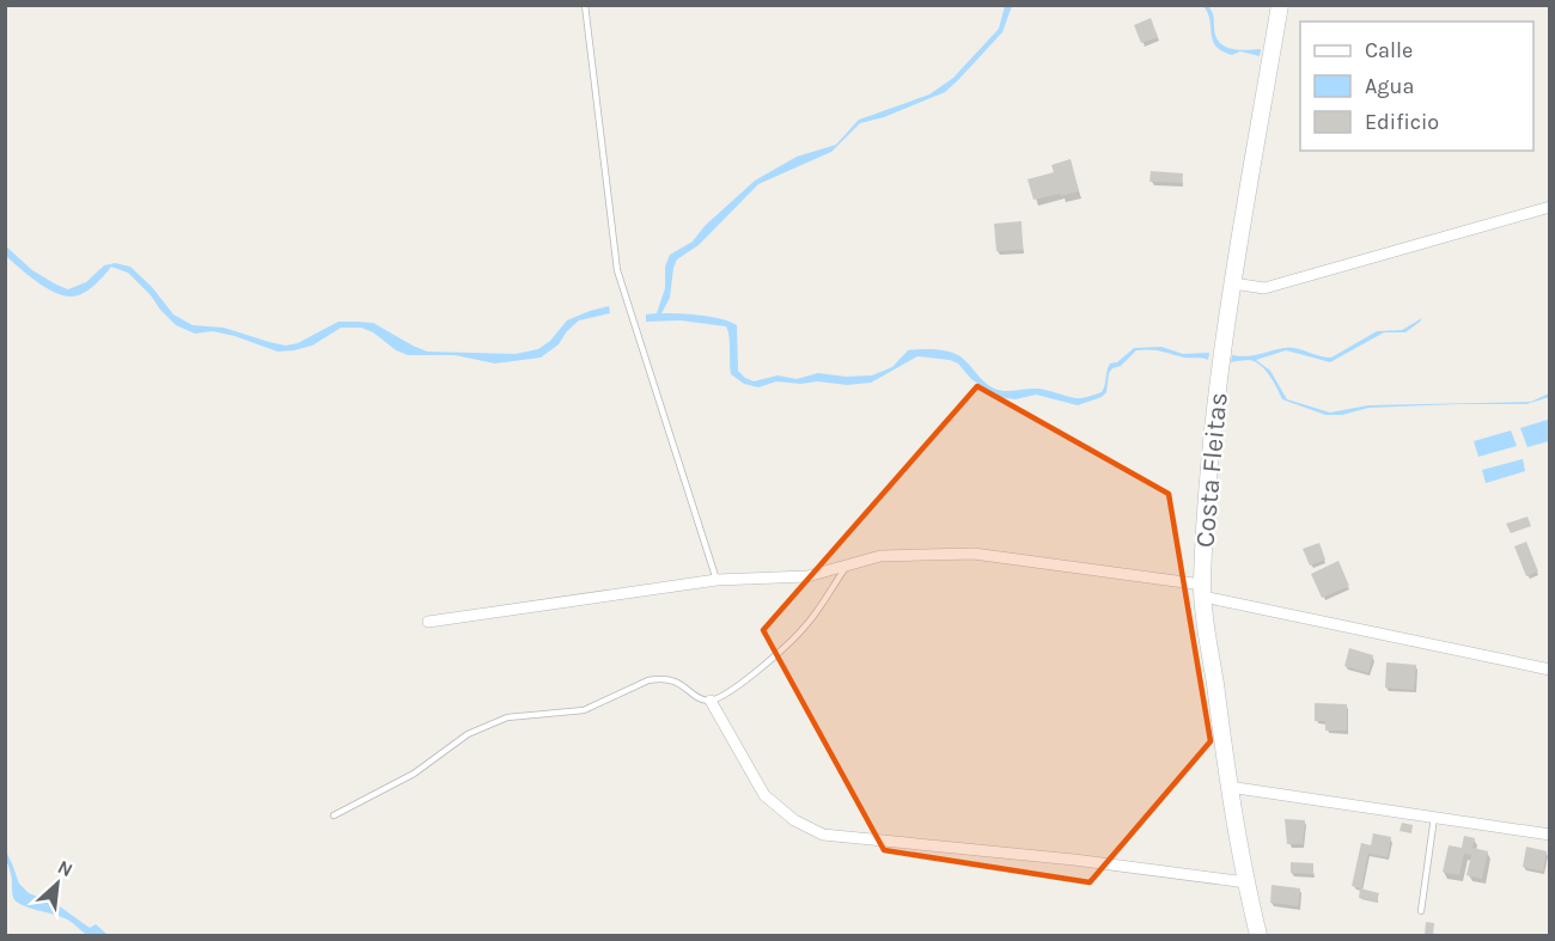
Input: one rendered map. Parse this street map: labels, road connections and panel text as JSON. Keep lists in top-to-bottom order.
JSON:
{
  "streets": {
    "main road": ["Costa Fleitas"]
  },
  "legend": ["Calle", "Agua", "Edificio"],
  "north": "top right"
}
